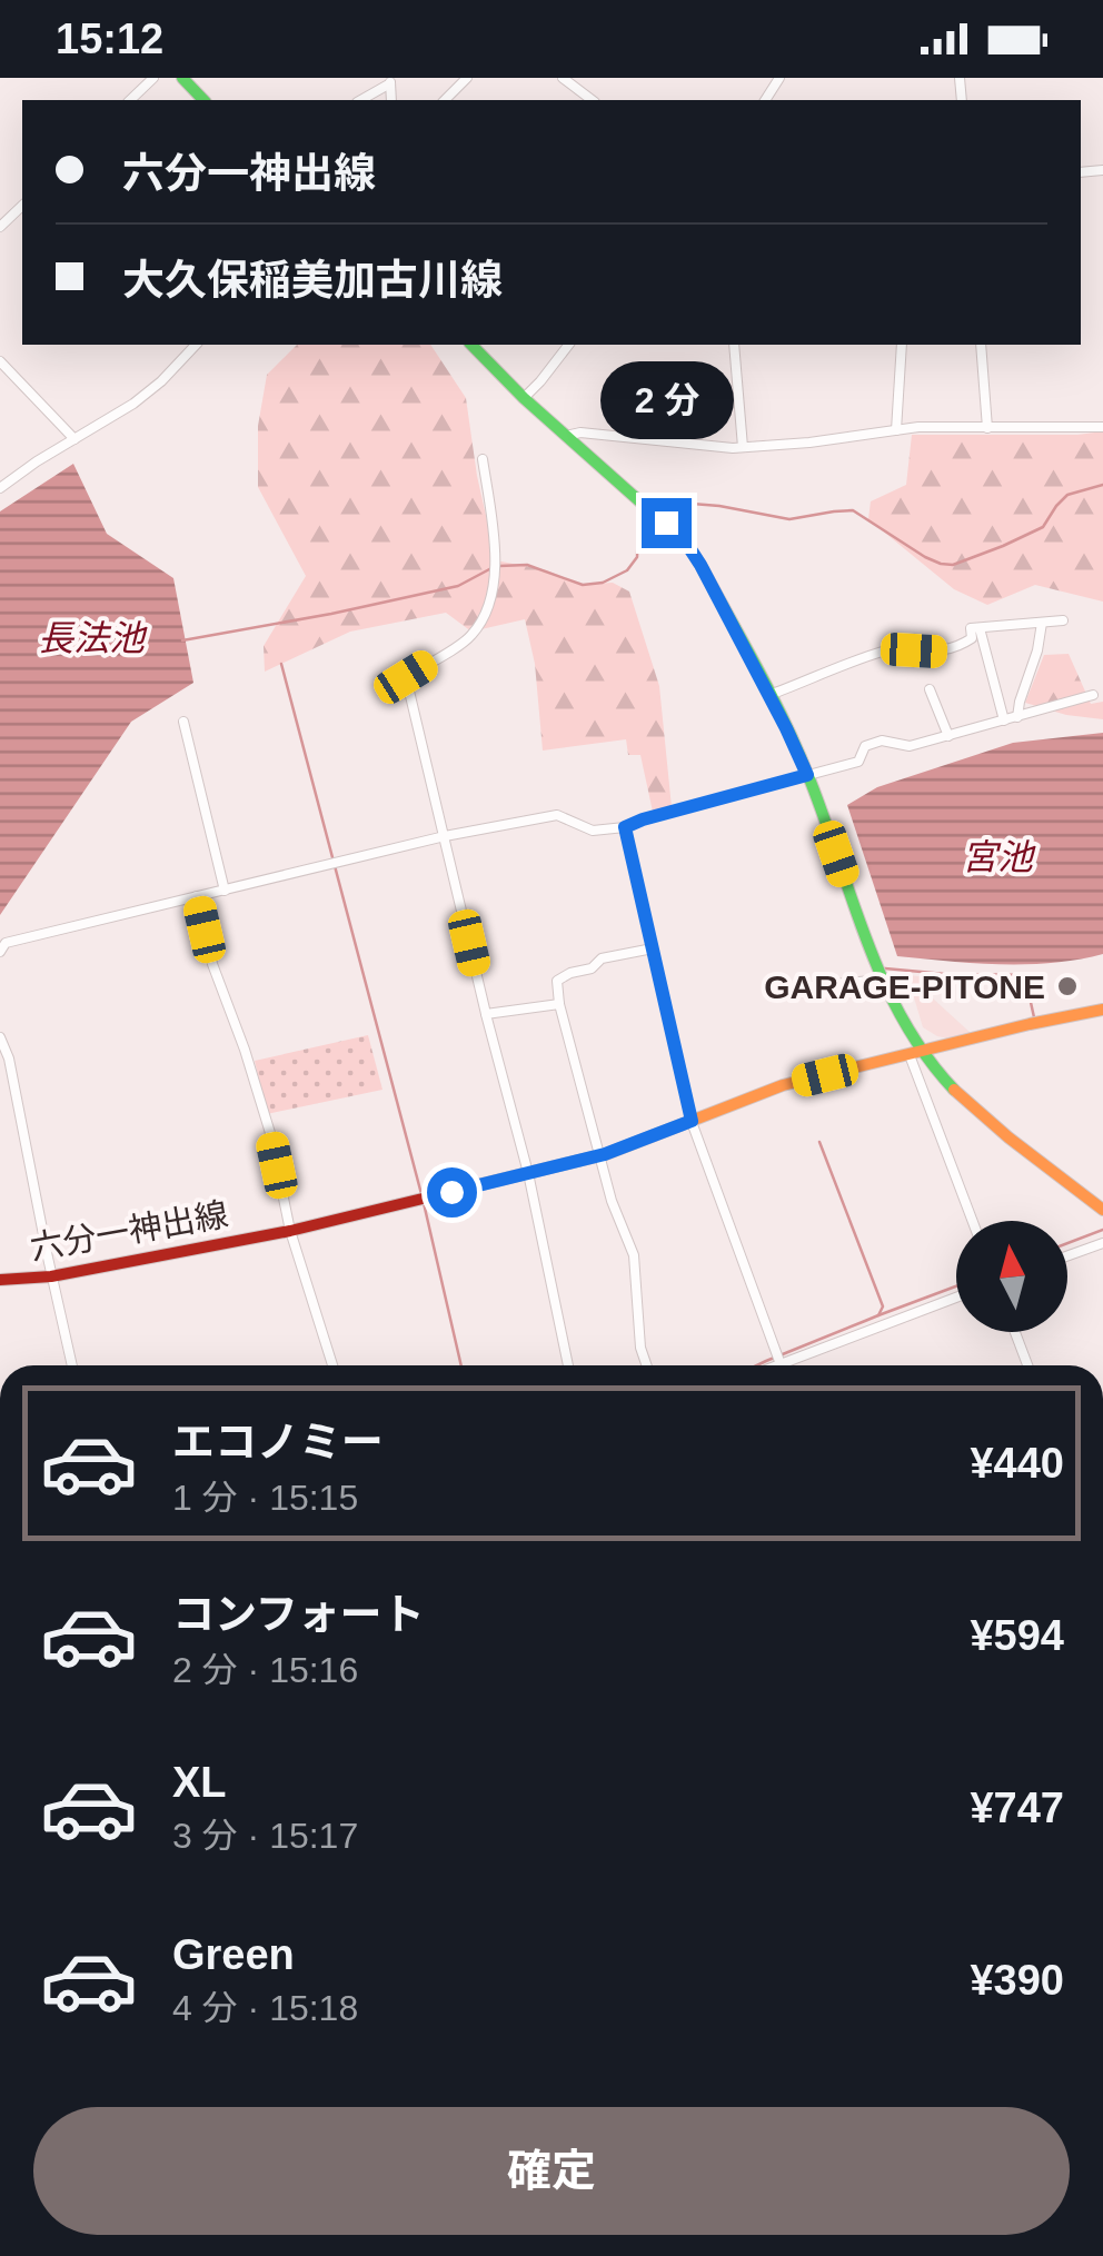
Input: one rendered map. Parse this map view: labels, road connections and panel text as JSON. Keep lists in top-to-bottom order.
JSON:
{
  "streets": {
    "main road": ["六分一神出線"]
  },
  "water": ["長法池", "宮池"],
  "places": ["GARAGE-PITONE"],
  "north": "top",
  "page": {
    "status": "15:12",
    "banner": ["六分一神出線", "大久保稲美加古川線"],
    "bubble": "2 分",
    "list": [
      {
        "name": "エコノミー",
        "note": "1 分 · 15:15",
        "value": "¥440"
      },
      {
        "name": "コンフォート",
        "note": "2 分 · 15:16",
        "value": "¥594"
      },
      {
        "name": "XL",
        "note": "3 分 · 15:17",
        "value": "¥747"
      },
      {
        "name": "Green",
        "note": "4 分 · 15:18",
        "value": "¥390"
      }
    ],
    "buttons": "確定"
  }
}
